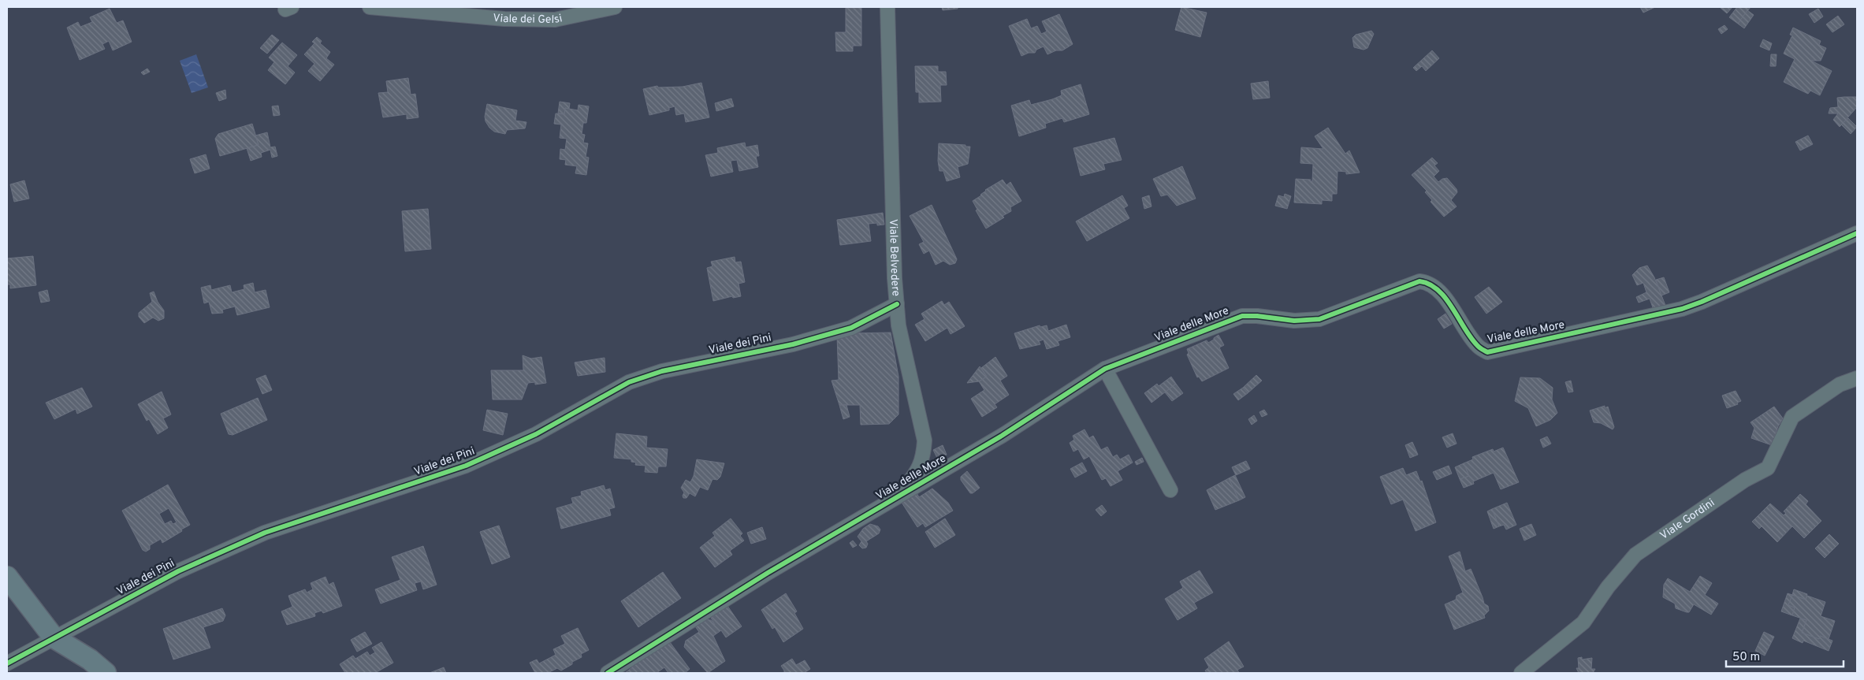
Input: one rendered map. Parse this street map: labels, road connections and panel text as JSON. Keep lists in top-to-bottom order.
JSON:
{
  "streets": {
    "street": [
      "Viale dei Gelsi",
      "Viale Belvedere",
      "Viale delle More",
      "Viale dei Pini",
      "Viale Gordini"
    ]
  },
  "crossings": [
    ["Viale Belvedere", "Viale delle More"],
    ["Viale Belvedere", "Viale dei Pini"]
  ],
  "scale_bar": "50 m"
}
